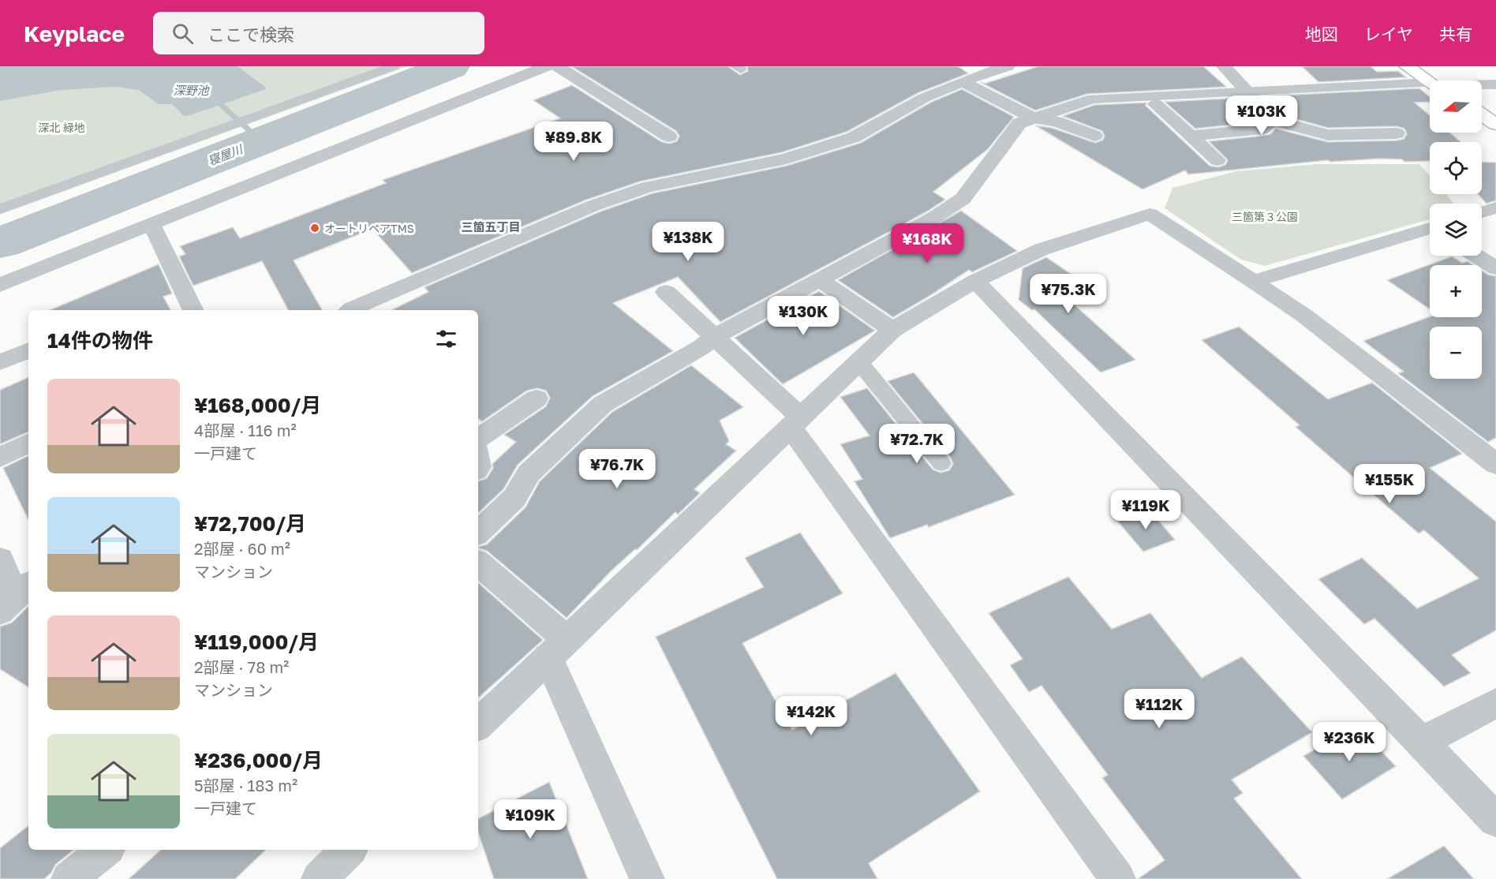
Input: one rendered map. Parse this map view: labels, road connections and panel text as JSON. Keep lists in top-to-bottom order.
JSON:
{
  "districts": ["三箇五丁目"],
  "water": ["深野池", "寝屋川"],
  "parks": ["深北 緑地", "三箇第３公園"],
  "places": ["オートリペアTMS"],
  "north": "left",
  "page": {
    "header": "Keyplace",
    "search": "ここで検索",
    "nav": ["地図", "レイヤ", "共有"],
    "map_buttons": ["+", "−"],
    "price": [
      "¥103K",
      "¥89.8K",
      "¥138K",
      "¥168K",
      "¥75.3K",
      "¥130K",
      "¥72.7K",
      "¥76.7K",
      "¥155K",
      "¥119K",
      "¥112K",
      "¥142K",
      "¥236K",
      "¥109K"
    ],
    "heading": "14件の物件",
    "list": [
      {
        "name": "¥168,000/月",
        "note": "4部屋 · 116 m² · 一戸建て"
      },
      {
        "name": "¥72,700/月",
        "note": "2部屋 · 60 m² · マンション"
      },
      {
        "name": "¥119,000/月",
        "note": "2部屋 · 78 m² · マンション"
      },
      {
        "name": "¥236,000/月",
        "note": "5部屋 · 183 m² · 一戸建て"
      }
    ]
  }
}
